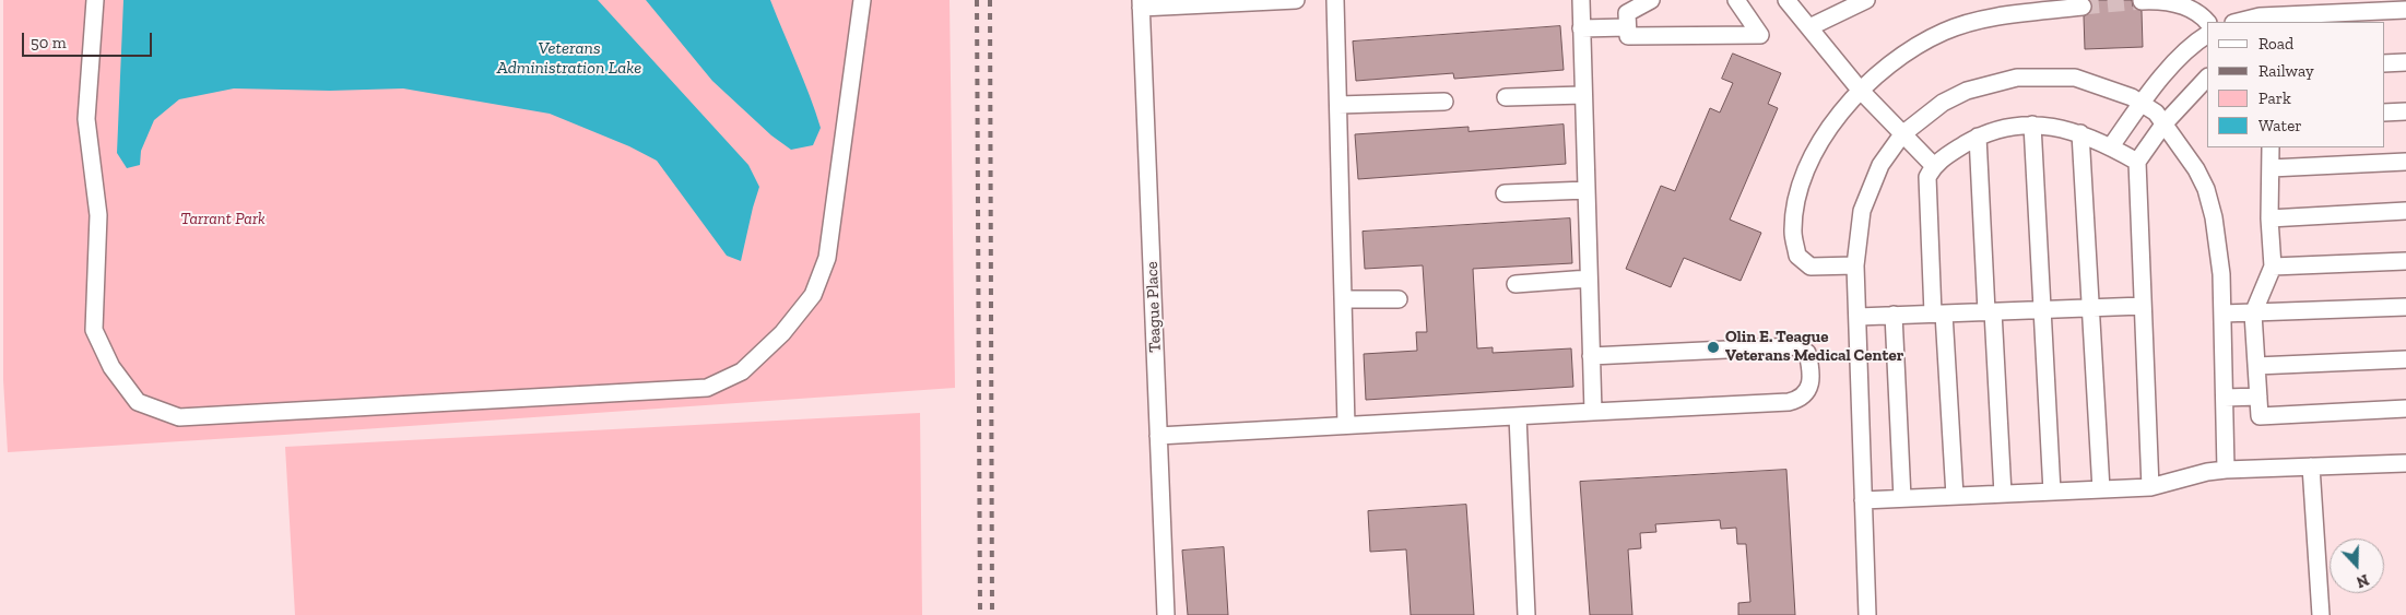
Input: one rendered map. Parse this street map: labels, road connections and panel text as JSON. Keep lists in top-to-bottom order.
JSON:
{
  "streets": {
    "lane": ["Teague Place"]
  },
  "water": ["Veterans Administration Lake"],
  "parks": ["Tarrant Park"],
  "places": ["Olin E. Teague Veterans Medical Center"],
  "legend": [
    "Road",
    "Railway",
    "Park",
    "Water"
  ],
  "scale_bar": "50 m",
  "north": "bottom"
}
